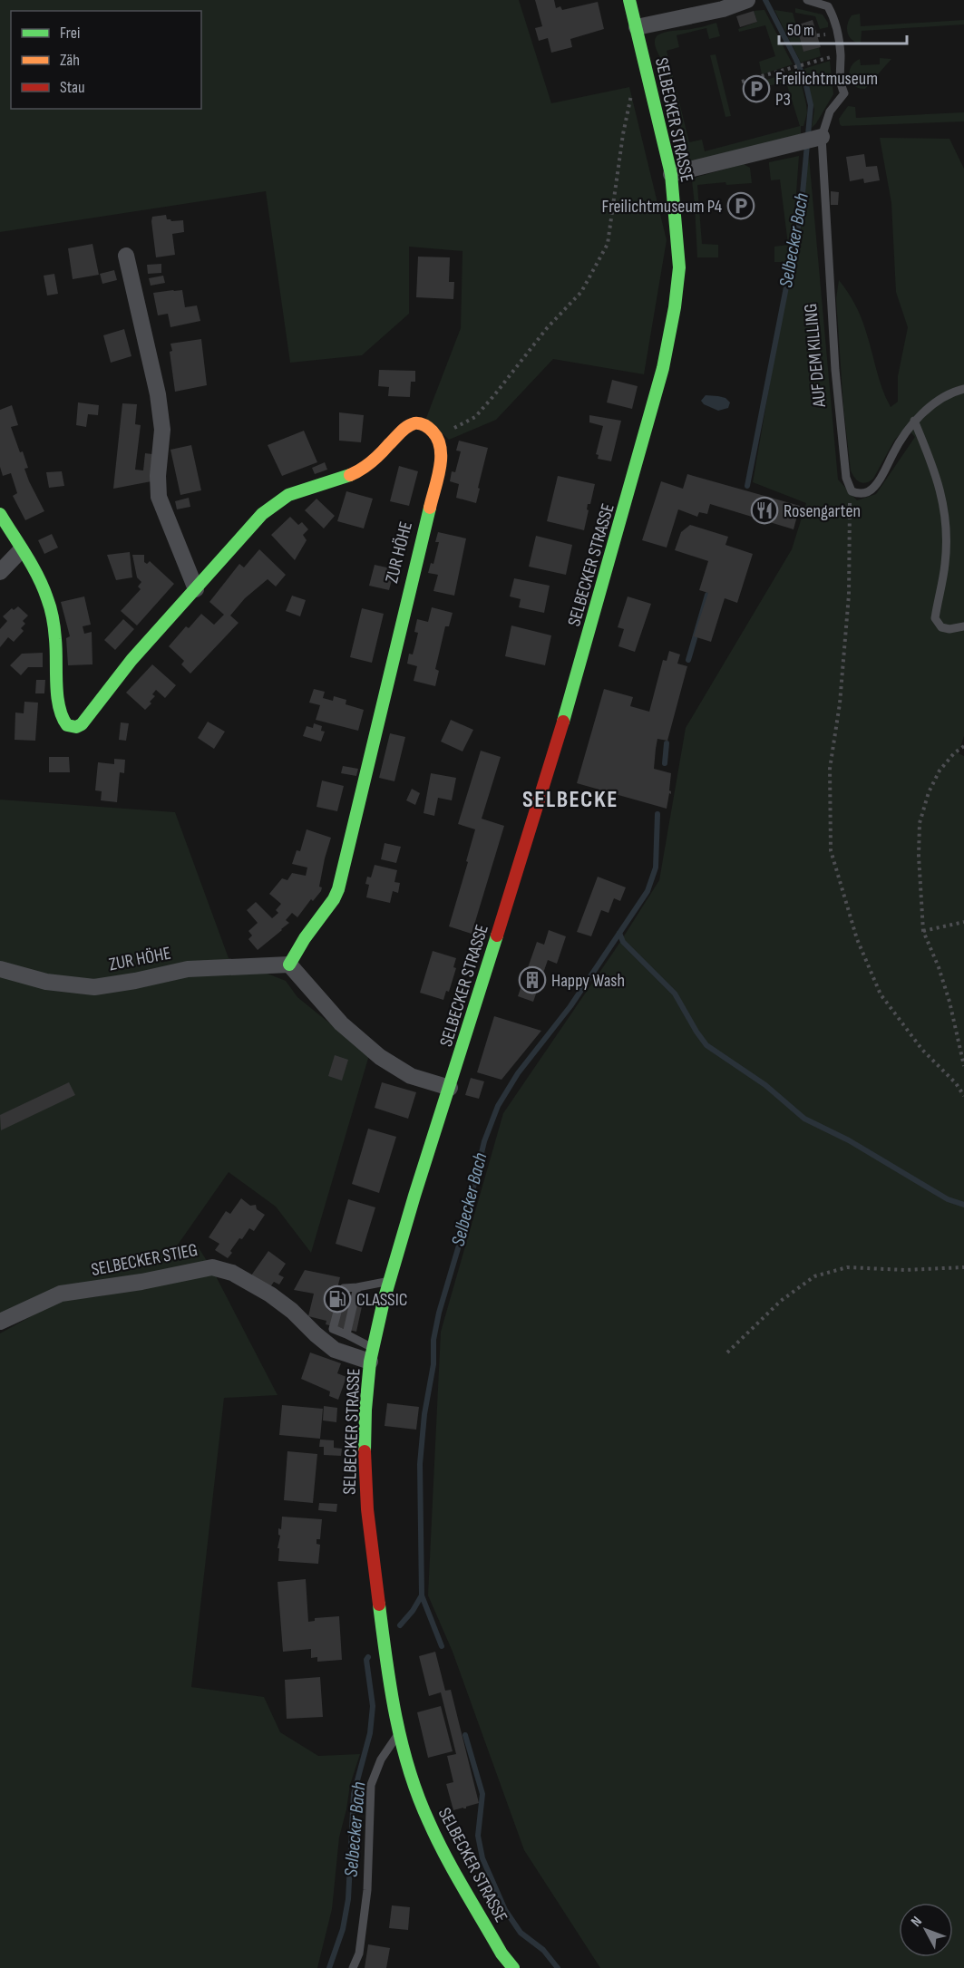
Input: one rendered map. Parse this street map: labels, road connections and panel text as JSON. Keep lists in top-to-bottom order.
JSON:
{
  "streets": {
    "main road": ["SELBECKER STRASSE", "ZUR HÖHE"],
    "street": ["SELBECKER STIEG"],
    "lane": ["AUF DEM KILLING"]
  },
  "crossings": [
    ["SELBECKER STRASSE", "SELBECKER STIEG"]
  ],
  "districts": ["SELBECKE"],
  "water": ["Selbecker Bach"],
  "places": {
    "parking": ["Freilichtmuseum P3", "Freilichtmuseum P4"],
    "restaurant": ["Rosengarten"],
    "building": ["Happy Wash"],
    "fuel station": ["CLASSIC"]
  },
  "legend": ["Frei", "Zäh", "Stau"],
  "scale_bar": "50 m",
  "north": "top left"
}
